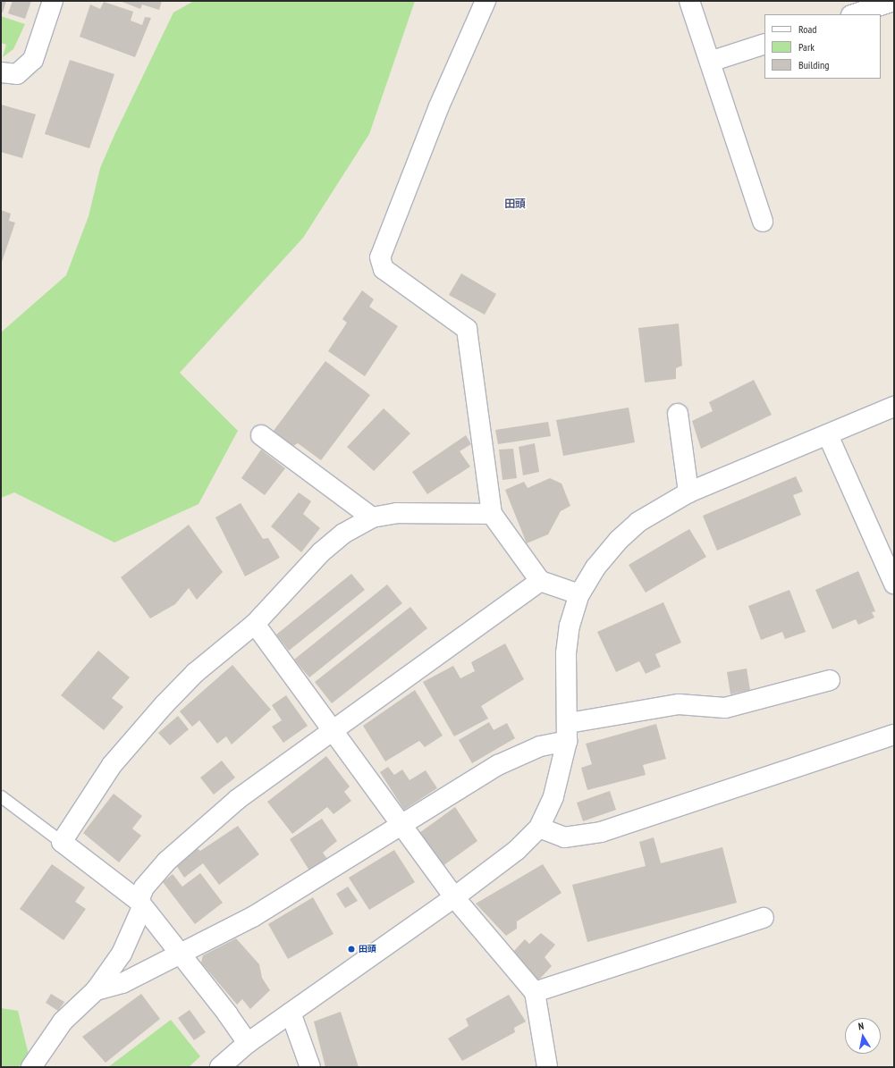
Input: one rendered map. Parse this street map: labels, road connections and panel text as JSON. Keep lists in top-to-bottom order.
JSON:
{
  "districts": ["田頭"],
  "places": ["田頭"],
  "legend": ["Road", "Park", "Building"],
  "north": "top"
}
